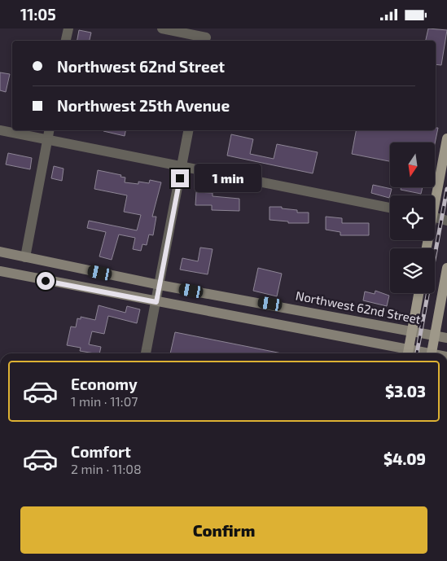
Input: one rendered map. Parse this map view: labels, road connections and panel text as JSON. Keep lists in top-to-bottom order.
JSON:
{
  "streets": {
    "main road": ["Northwest 62nd Street"]
  },
  "north": "bottom",
  "page": {
    "status": "11:05",
    "banner": ["Northwest 62nd Street", "Northwest 25th Avenue"],
    "bubble": "1 min",
    "list": [
      {
        "name": "Economy",
        "note": "1 min · 11:07",
        "value": "$3.03"
      },
      {
        "name": "Comfort",
        "note": "2 min · 11:08",
        "value": "$4.09"
      }
    ],
    "buttons": "Confirm"
  }
}
